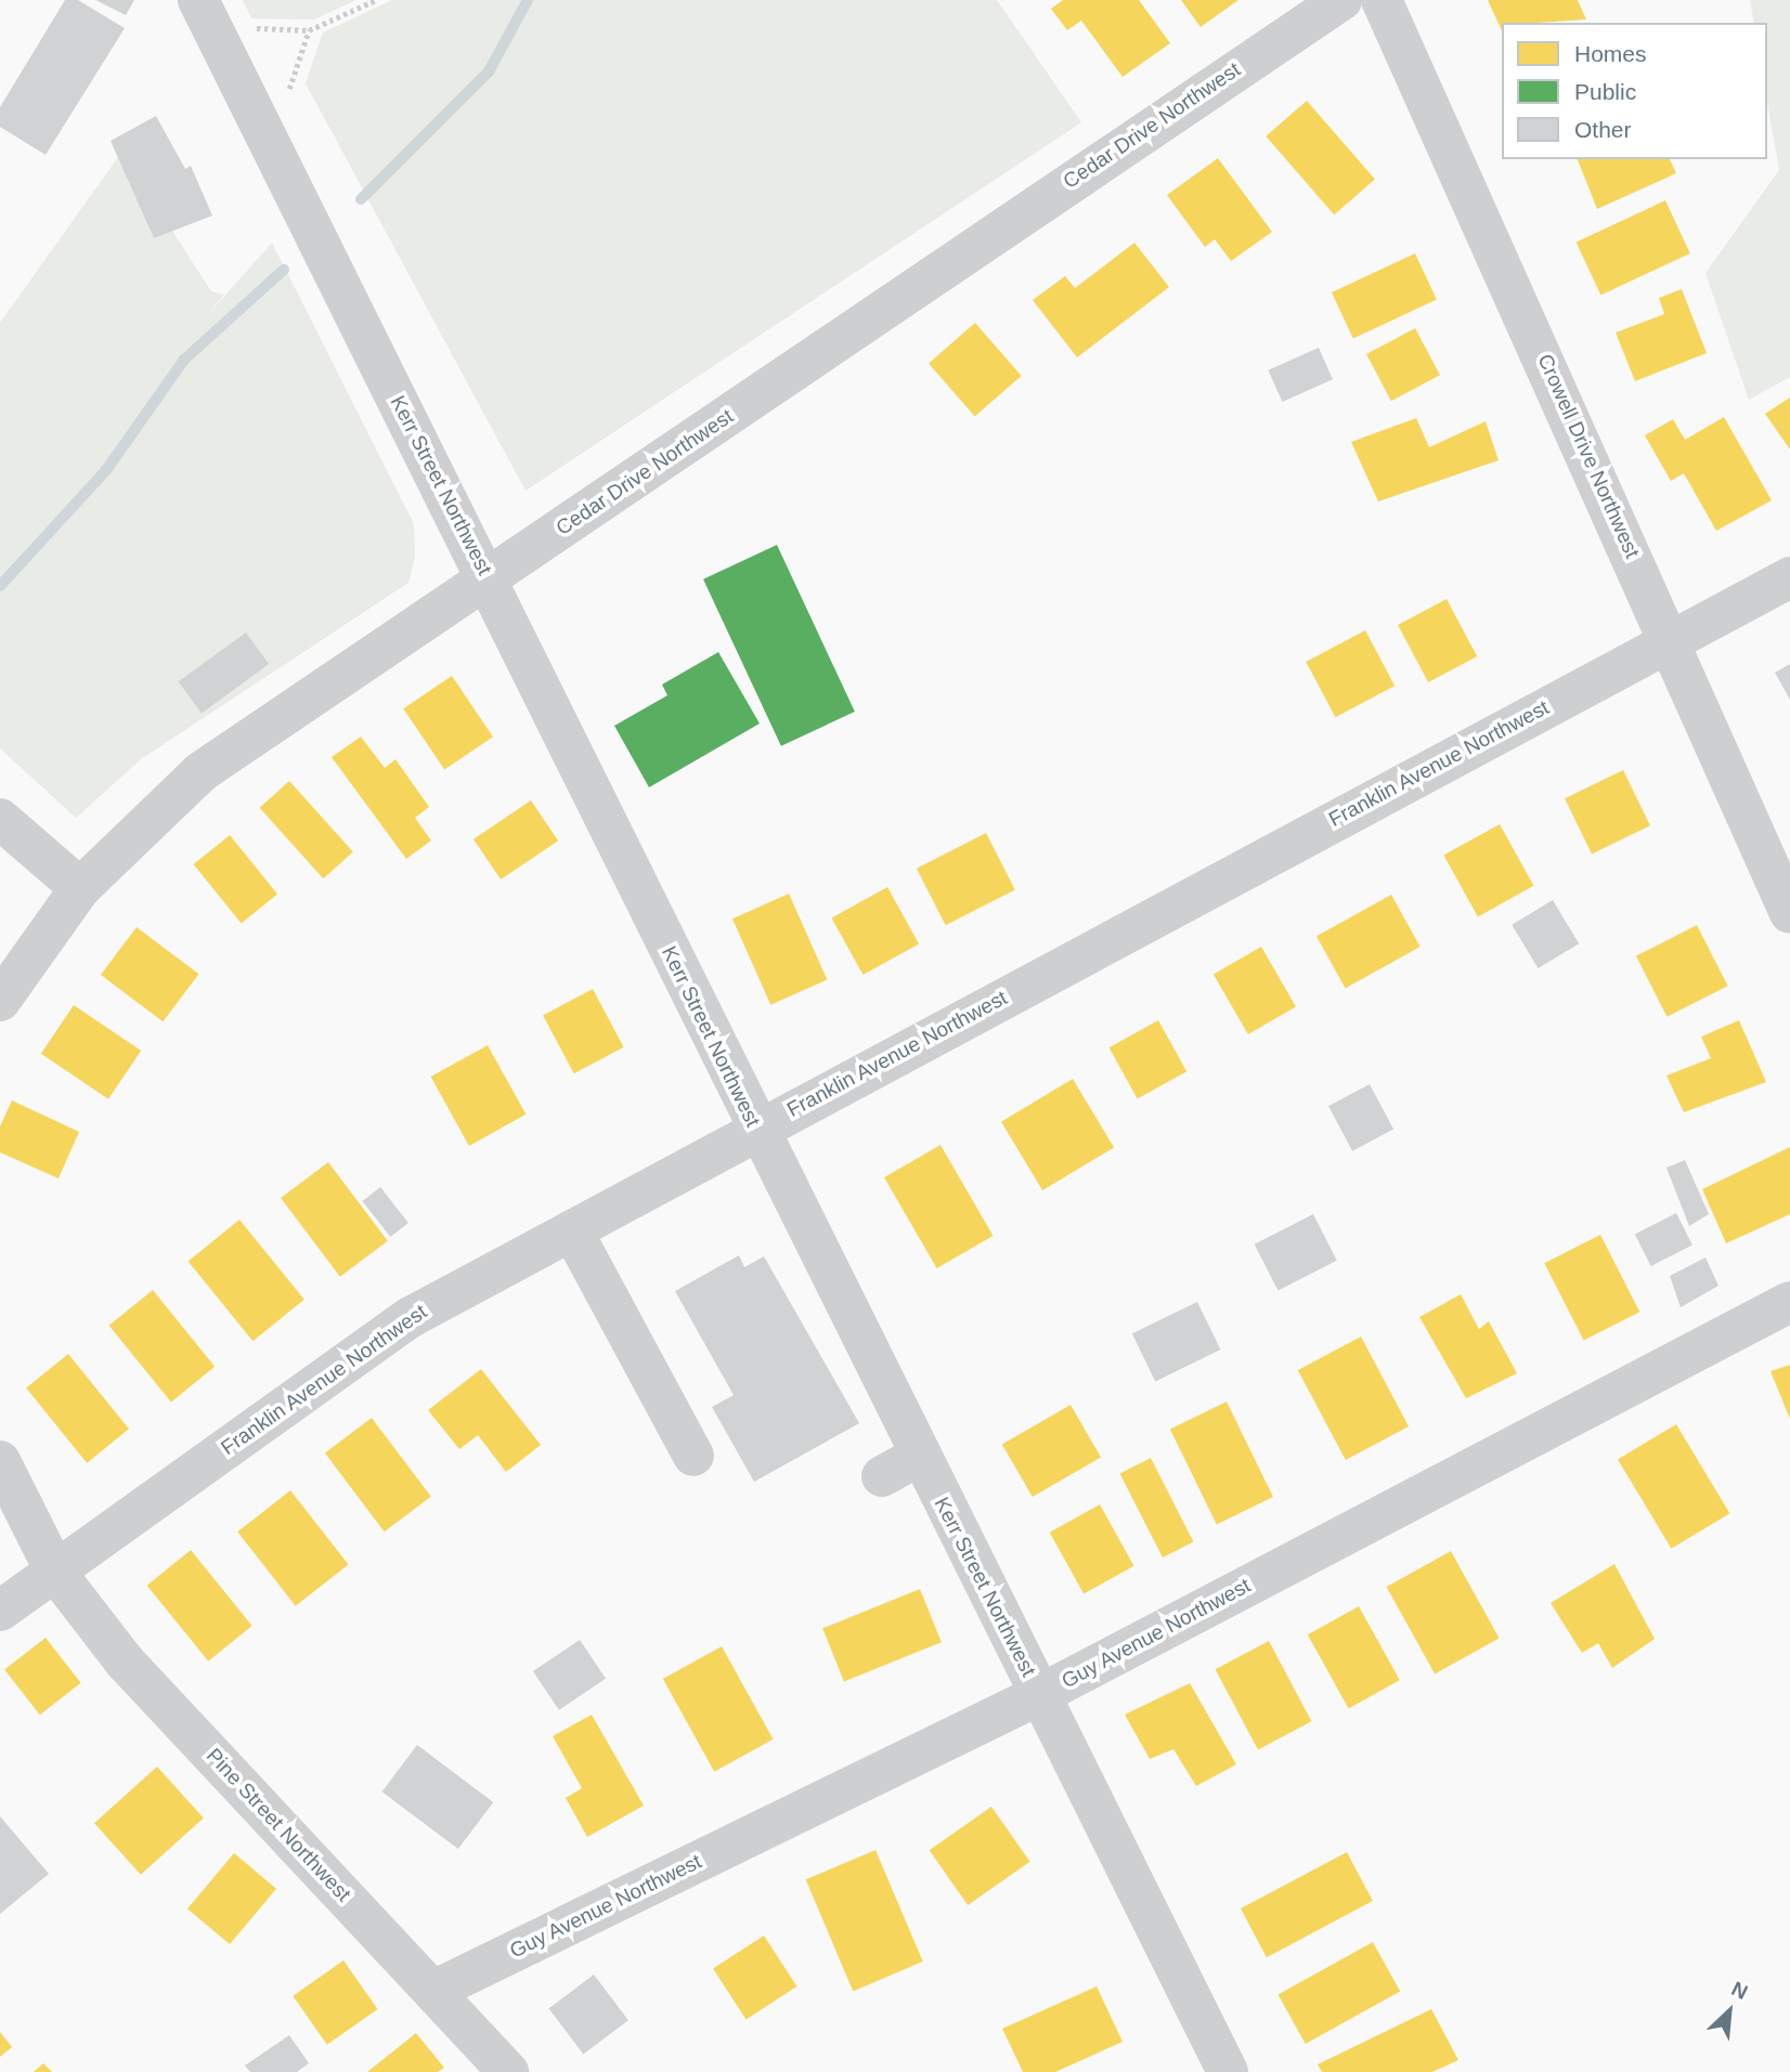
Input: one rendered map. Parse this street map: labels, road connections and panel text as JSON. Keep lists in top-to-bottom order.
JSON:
{
  "streets": {
    "street": [
      "Cedar Drive Northwest",
      "Crowell Drive Northwest",
      "Kerr Street Northwest",
      "Franklin Avenue Northwest",
      "Guy Avenue Northwest",
      "Pine Street Northwest"
    ]
  },
  "crossings": [
    ["Cedar Drive Northwest", "Kerr Street Northwest"],
    ["Crowell Drive Northwest", "Franklin Avenue Northwest"],
    ["Kerr Street Northwest", "Franklin Avenue Northwest"],
    ["Kerr Street Northwest", "Guy Avenue Northwest"],
    ["Franklin Avenue Northwest", "Pine Street Northwest"],
    ["Guy Avenue Northwest", "Pine Street Northwest"]
  ],
  "legend": ["Homes", "Public", "Other"],
  "north": "top right"
}
